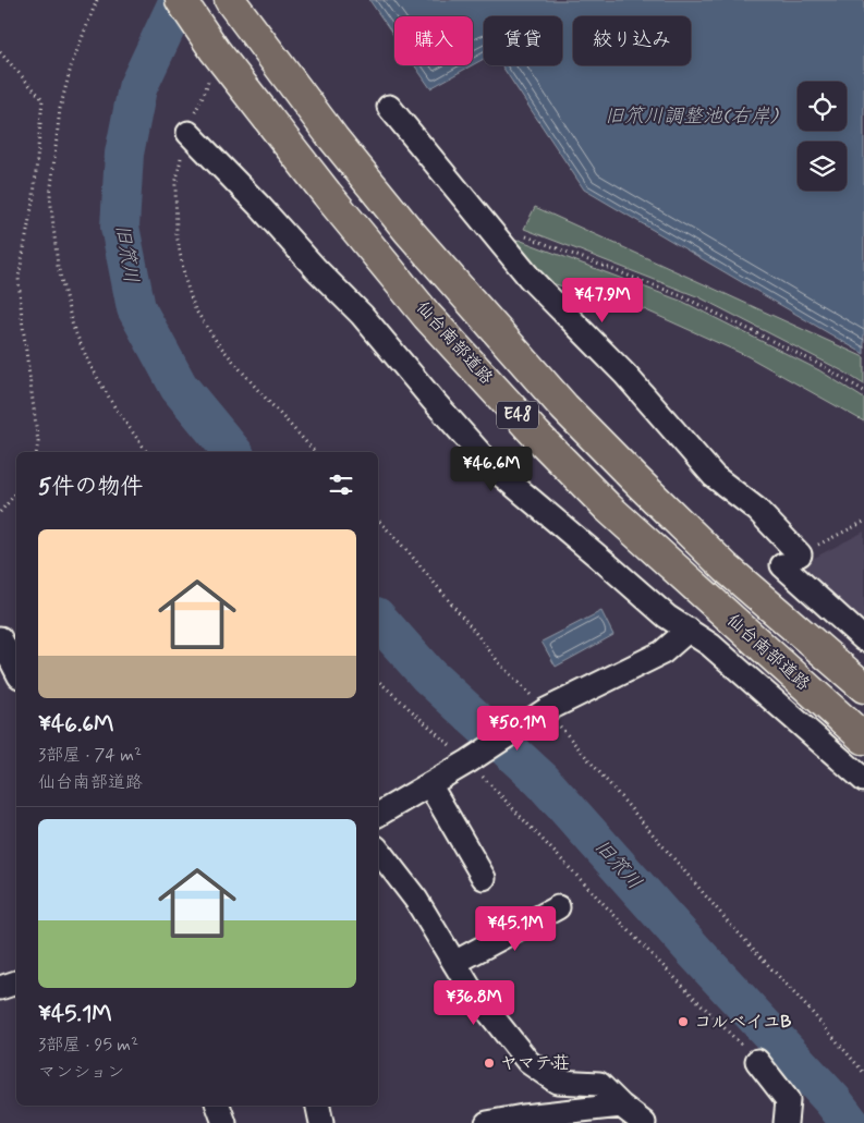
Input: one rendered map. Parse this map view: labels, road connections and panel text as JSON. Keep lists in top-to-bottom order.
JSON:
{
  "streets": {
    "highway": ["仙台南部道路", "E48"]
  },
  "water": ["旧笊川調整池(右岸)", "旧笊川"],
  "places": ["コルベイユB", "ヤマテ荘"],
  "page": {
    "chip": ["購入", "賃貸", "絞り込み"],
    "price": [
      "¥47.9M",
      "¥46.6M",
      "¥50.1M",
      "¥45.1M",
      "¥36.8M"
    ],
    "heading": "5件の物件",
    "list": [
      {
        "name": "¥46.6M",
        "note": "3部屋 · 74 m² · 仙台南部道路"
      },
      {
        "name": "¥45.1M",
        "note": "3部屋 · 95 m² · マンション"
      }
    ]
  }
}
